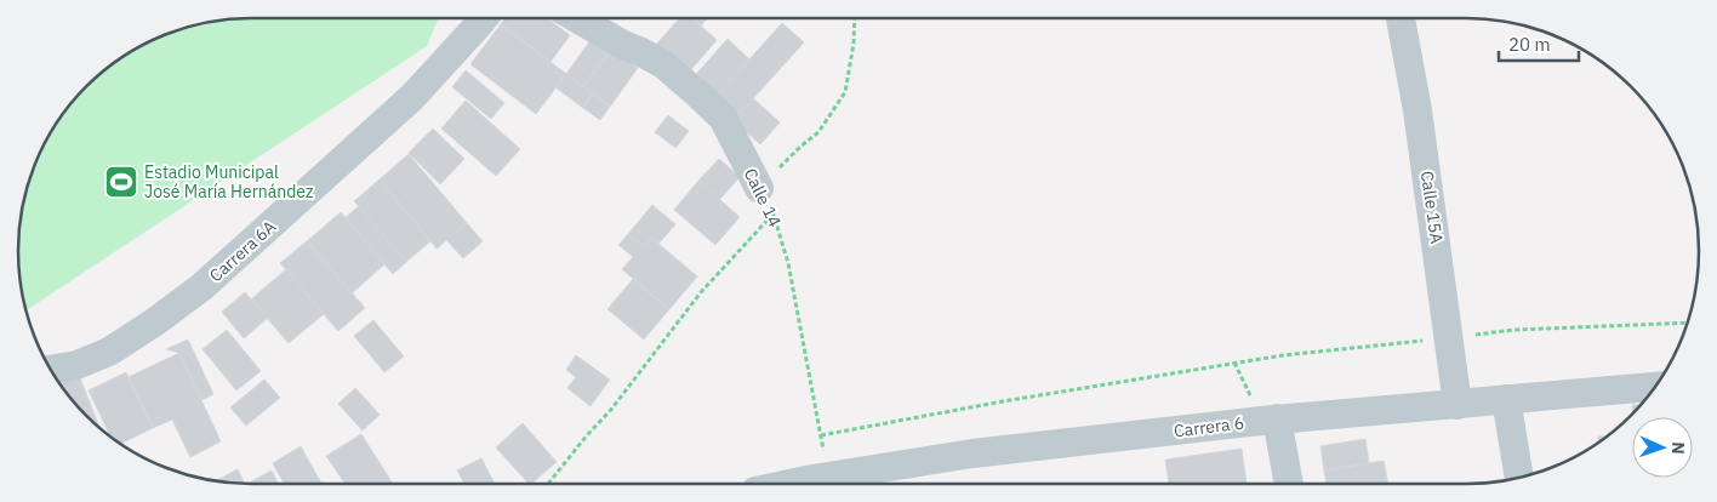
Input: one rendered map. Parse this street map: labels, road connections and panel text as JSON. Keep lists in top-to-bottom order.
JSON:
{
  "streets": {
    "street": [
      "Calle 14",
      "Calle 15A",
      "Carrera 6A",
      "Carrera 6"
    ]
  },
  "crossings": [
    ["Calle 14", "Carrera 6"],
    ["Calle 15A", "Carrera 6"]
  ],
  "places": {
    "sports": ["Estadio Municipal José María Hernández"]
  },
  "scale_bar": "20 m",
  "north": "right"
}
